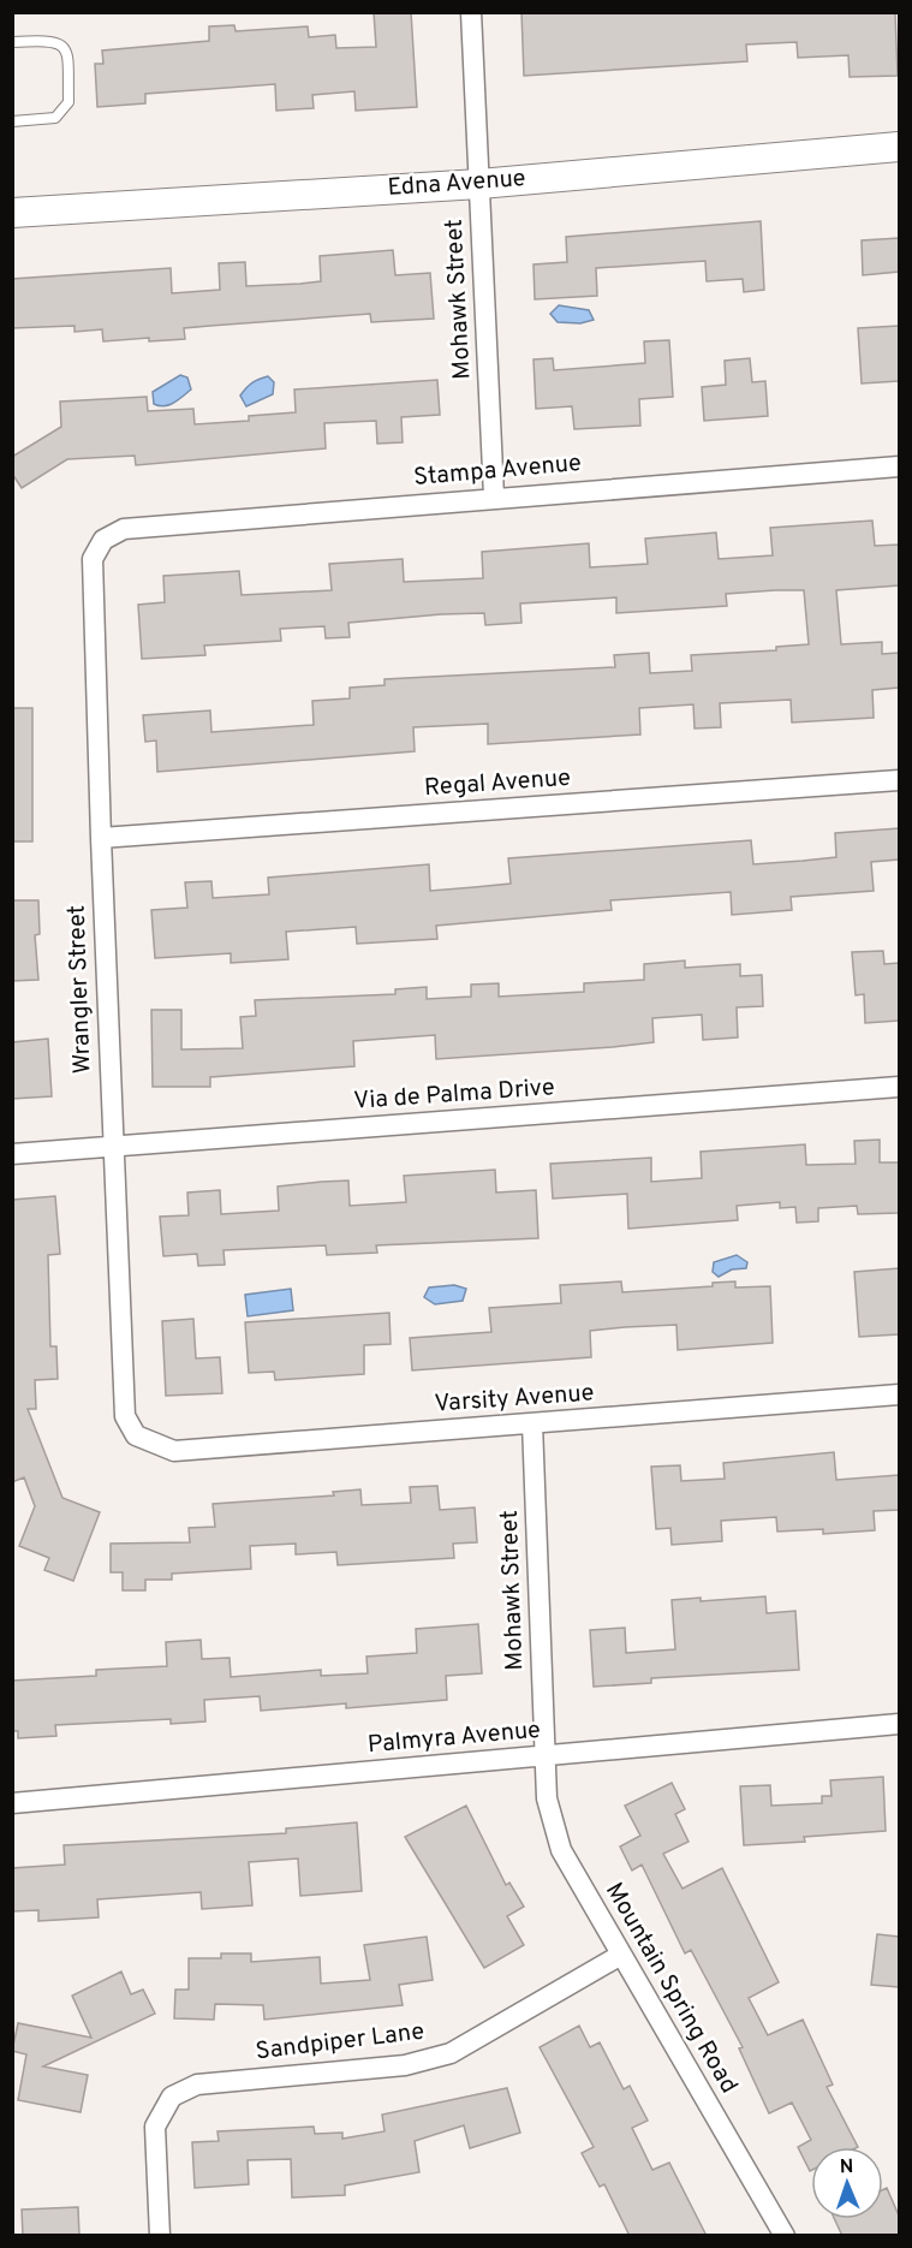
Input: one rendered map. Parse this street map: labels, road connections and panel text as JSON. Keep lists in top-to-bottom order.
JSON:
{
  "streets": {
    "street": [
      "Edna Avenue",
      "Mohawk Street",
      "Stampa Avenue",
      "Regal Avenue",
      "Wrangler Street",
      "Via de Palma Drive",
      "Varsity Avenue",
      "Palmyra Avenue",
      "Mountain Spring Road",
      "Sandpiper Lane"
    ]
  },
  "crossings": [
    ["Edna Avenue", "Mohawk Street"],
    ["Mohawk Street", "Stampa Avenue"],
    ["Mohawk Street", "Varsity Avenue"],
    ["Mohawk Street", "Palmyra Avenue"],
    ["Mohawk Street", "Mountain Spring Road"],
    ["Stampa Avenue", "Wrangler Street"],
    ["Regal Avenue", "Wrangler Street"],
    ["Wrangler Street", "Via de Palma Drive"],
    ["Wrangler Street", "Varsity Avenue"],
    ["Palmyra Avenue", "Mountain Spring Road"],
    ["Mountain Spring Road", "Sandpiper Lane"]
  ],
  "north": "top"
}
